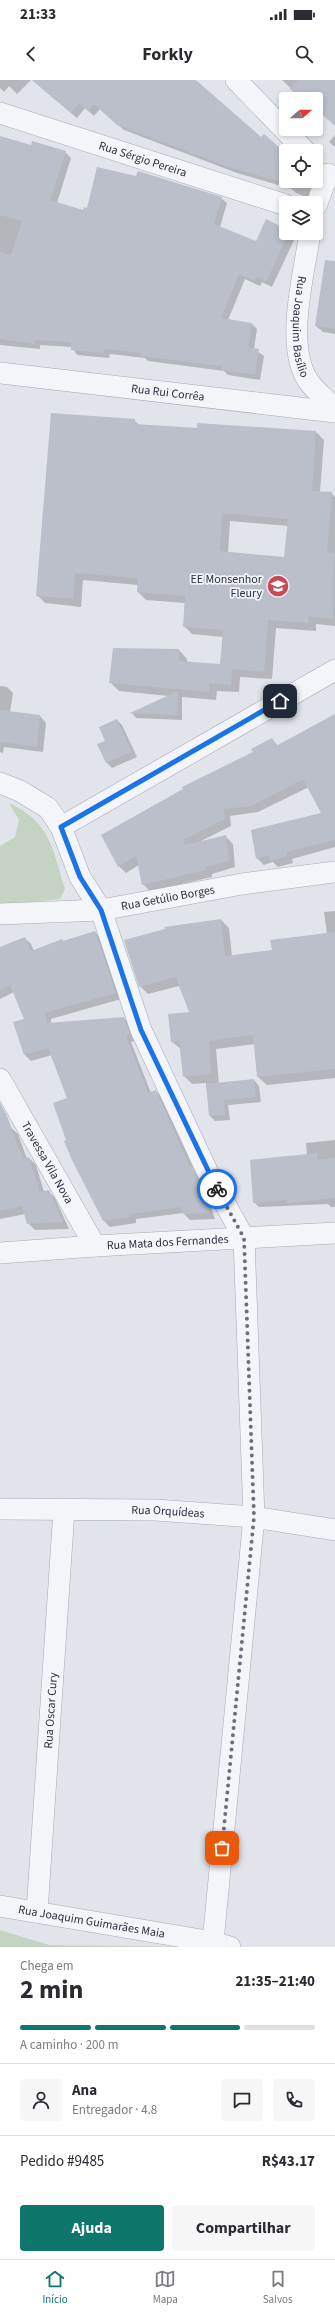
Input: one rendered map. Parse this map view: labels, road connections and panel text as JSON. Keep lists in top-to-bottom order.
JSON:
{
  "streets": {
    "street": [
      "Rua Sérgio Pereira",
      "Rua Joaquim Basílio",
      "Rua Rui Corrêa",
      "Rua Getúlio Borges",
      "Travessa Vila Nova",
      "Rua Mata dos Fernandes",
      "Rua Orquídeas",
      "Rua Oscar Cury",
      "Rua Joaquim Guimarães Maia"
    ]
  },
  "crossings": [
    ["Travessa Vila Nova", "Rua Mata dos Fernandes"],
    ["Rua Orquídeas", "Rua Oscar Cury"],
    ["Rua Oscar Cury", "Rua Joaquim Guimarães Maia"]
  ],
  "places": {
    "school or university": ["EE Monsenhor Fleury"]
  },
  "north": "right",
  "page": {
    "status": "21:33",
    "header": "Forkly",
    "heading": ["2 min", "Chega em", "21:35–21:40"],
    "panel": [
      "Ana",
      "Entregador · 4.8",
      "Pedido #9485",
      "R$43.17"
    ],
    "bar": "A caminho · 200 m",
    "buttons": ["Ajuda", "Compartilhar"],
    "tabs": ["Início", "Mapa", "Salvos"]
  }
}
